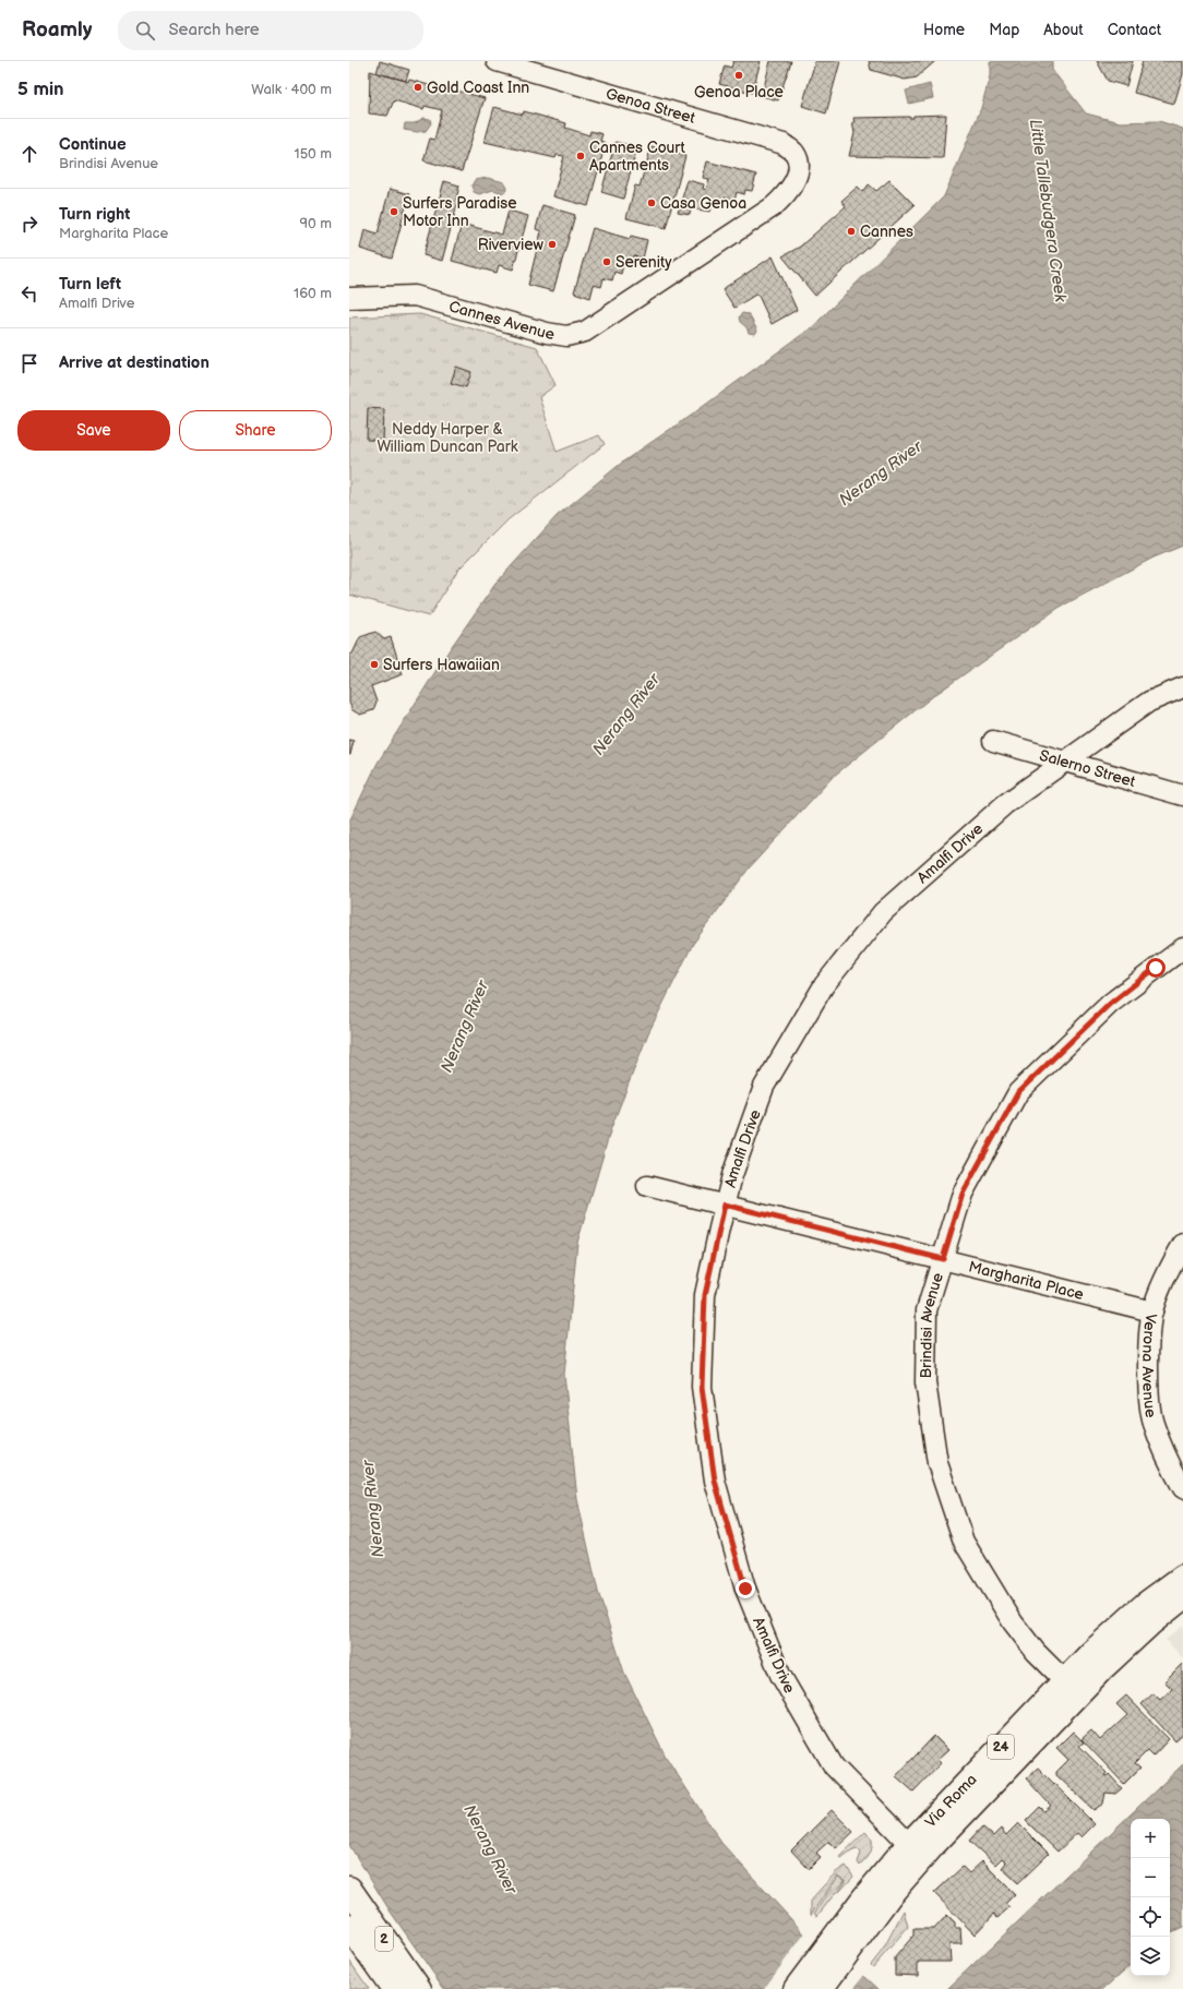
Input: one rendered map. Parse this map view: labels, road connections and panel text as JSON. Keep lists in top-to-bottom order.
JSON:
{
  "streets": {
    "main road": ["24", "Via Roma", "2"],
    "street": [
      "Genoa Street",
      "Cannes Avenue",
      "Salerno Street",
      "Amalfi Drive",
      "Margharita Place",
      "Brindisi Avenue",
      "Verona Avenue"
    ]
  },
  "crossings": [
    ["Genoa Street", "Cannes Avenue"],
    ["Salerno Street", "Amalfi Drive"],
    ["Amalfi Drive", "Margharita Place"],
    ["Amalfi Drive", "Via Roma"],
    ["Margharita Place", "Brindisi Avenue"],
    ["Margharita Place", "Verona Avenue"],
    ["Brindisi Avenue", "Via Roma"]
  ],
  "water": ["Little Tallebudgera Creek", "Nerang River"],
  "parks": ["Neddy Harper & William Duncan Park"],
  "places": [
    "Genoa Place",
    "Gold Coast Inn",
    "Cannes Court Apartments",
    "Casa Genoa",
    "Surfers Paradise Motor Inn",
    "Cannes",
    "Riverview",
    "Serenity",
    "Surfers Hawaiian"
  ],
  "page": {
    "header": "Roamly",
    "search": "Search here",
    "nav": [
      "Home",
      "Map",
      "About",
      "Contact"
    ],
    "heading": ["5 min", "Walk · 400 m"],
    "list": [
      ["Continue", "Brindisi Avenue", "150 m"],
      ["Turn right", "Margharita Place", "90 m"],
      ["Turn left", "Amalfi Drive", "160 m"],
      "Arrive at destination"
    ],
    "buttons": ["Save", "Share"],
    "map_buttons": ["+", "−"]
  }
}
